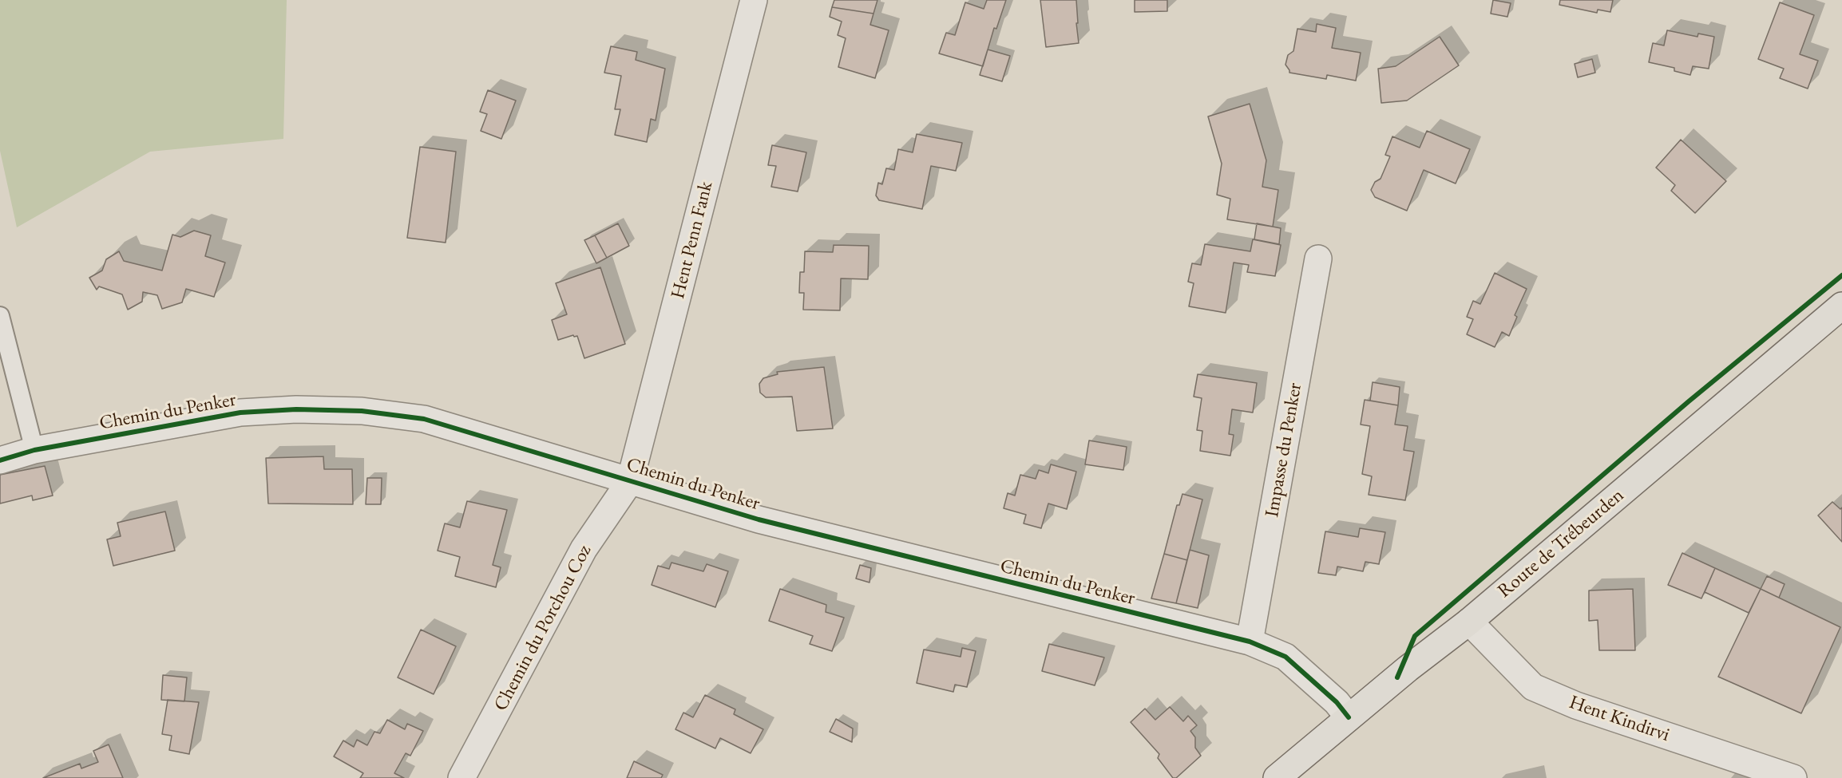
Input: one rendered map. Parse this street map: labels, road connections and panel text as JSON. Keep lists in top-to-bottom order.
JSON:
{
  "streets": {
    "main road": ["Route de Trébeurden"],
    "street": [
      "Hent Penn Fank",
      "Chemin du Penker",
      "Impasse du Penker",
      "Chemin du Porchou Coz",
      "Hent Kindirvi"
    ]
  },
  "crossings": [
    ["Hent Penn Fank", "Chemin du Penker"],
    ["Hent Penn Fank", "Chemin du Porchou Coz"],
    ["Chemin du Penker", "Impasse du Penker"],
    ["Chemin du Penker", "Route de Trébeurden"],
    ["Chemin du Penker", "Chemin du Porchou Coz"],
    ["Route de Trébeurden", "Hent Kindirvi"]
  ]
}
